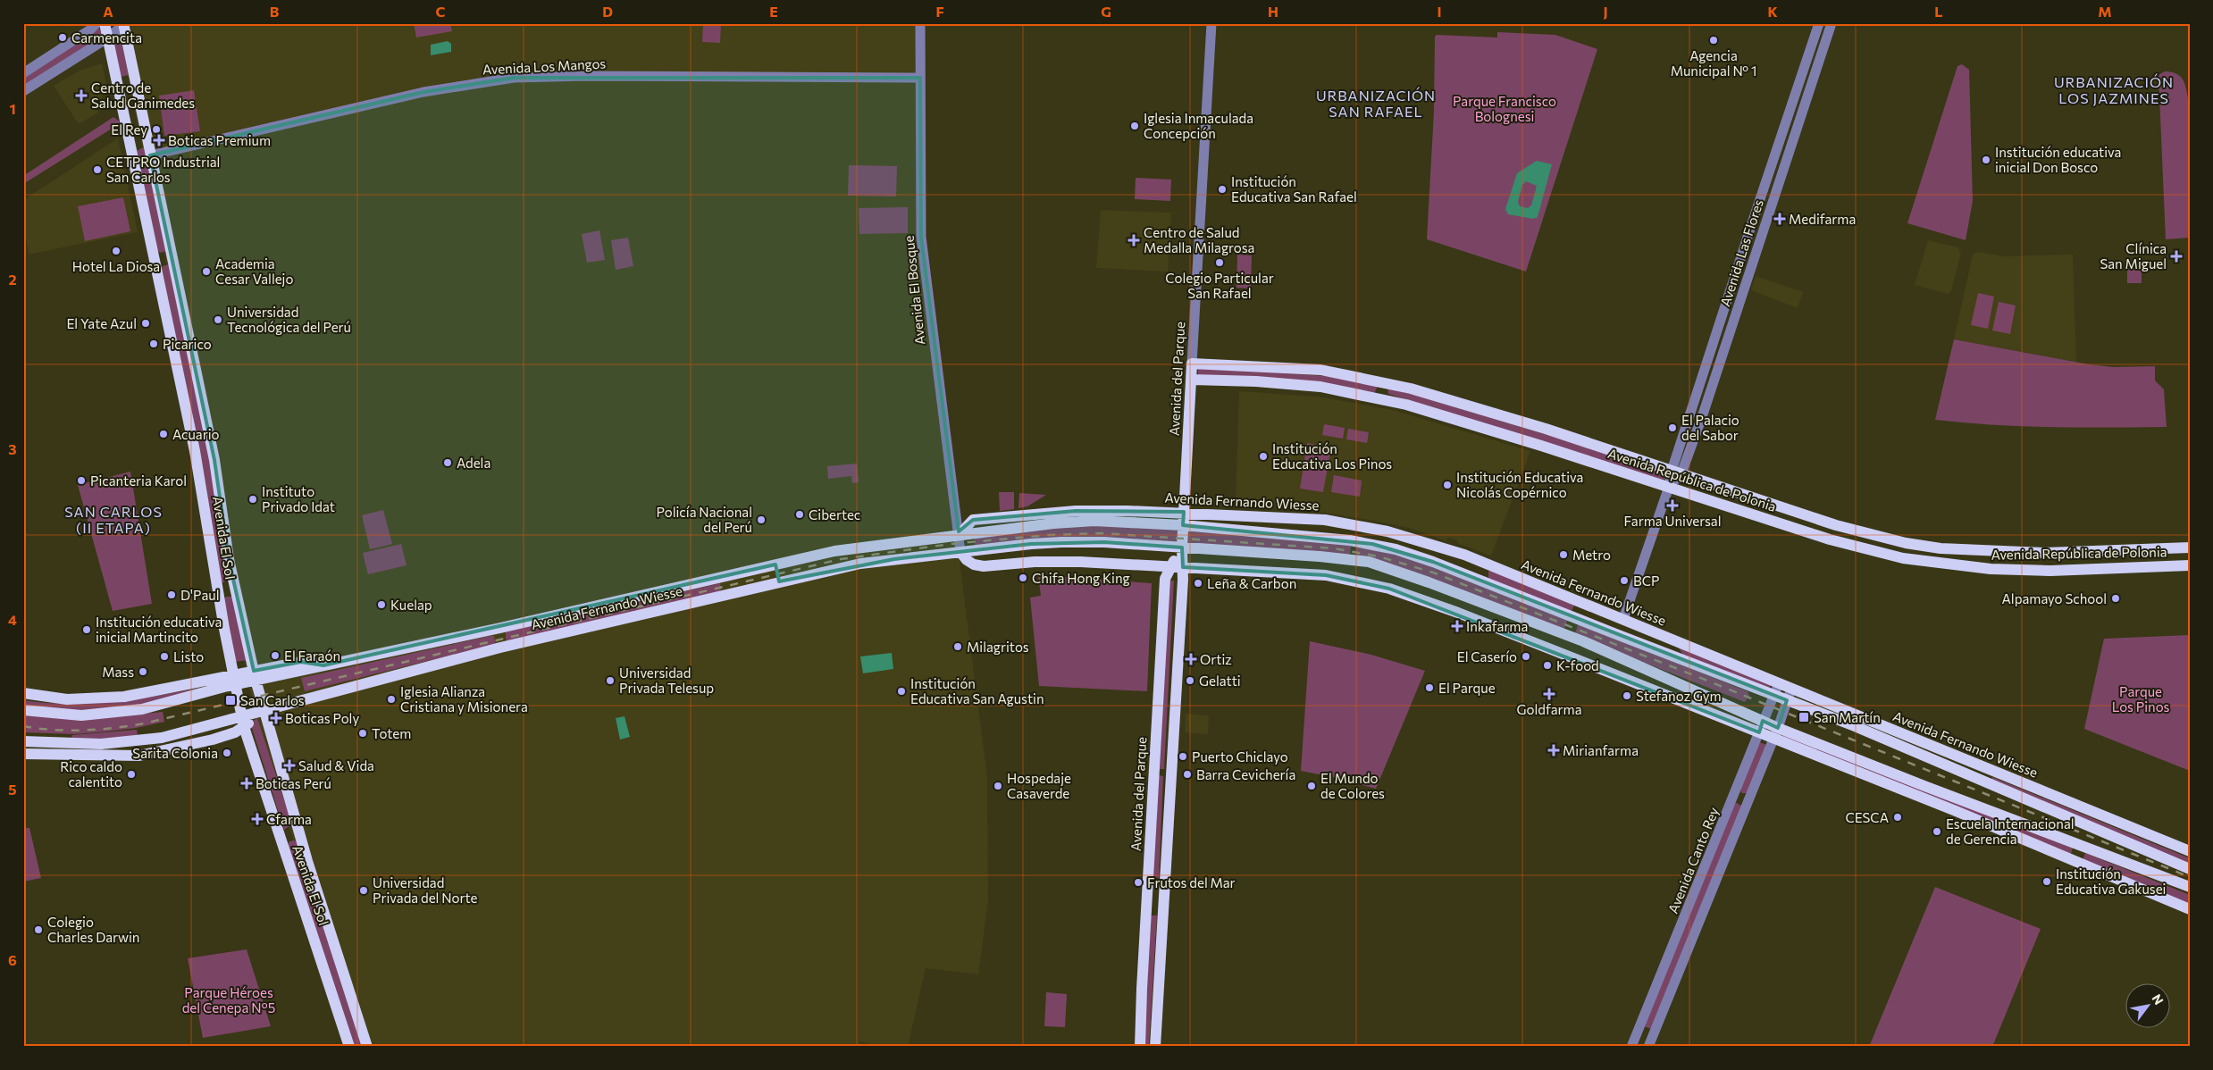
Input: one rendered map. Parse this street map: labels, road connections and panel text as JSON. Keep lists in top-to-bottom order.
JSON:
{
  "streets": {
    "main road": [
      "Avenida del Parque",
      "Avenida República de Polonia",
      "Avenida Fernando Wiesse",
      "Avenida El Sol"
    ],
    "street": [
      "Avenida Los Mangos",
      "Avenida Las Flores",
      "Avenida El Bosque",
      "Avenida Canto Rey"
    ]
  },
  "crossings": [
    ["Avenida Los Mangos", "Avenida El Bosque"],
    ["Avenida Los Mangos", "Avenida El Sol"],
    ["Avenida Las Flores", "Avenida República de Polonia"],
    ["Avenida Las Flores", "Avenida Fernando Wiesse"],
    ["Avenida El Bosque", "Avenida Fernando Wiesse"],
    ["Avenida del Parque", "Avenida República de Polonia"],
    ["Avenida del Parque", "Avenida Fernando Wiesse"],
    ["Avenida Fernando Wiesse", "Avenida El Sol"],
    ["Avenida Fernando Wiesse", "Avenida Canto Rey"]
  ],
  "districts": ["URBANIZACIÓN LOS JAZMINES", "URBANIZACIÓN SAN RAFAEL", "SAN CARLOS (II ETAPA)"],
  "parks": ["Parque Francisco Bolognesi", "Parque Los Pinos", "Parque Héroes del Cenepa N°5"],
  "places": {
    "other": [
      "Carmencita",
      "Agencia Municipal Nº 1",
      "Iglesia Inmaculada Concepción",
      "El Rey",
      "Institución educativa inicial Don Bosco",
      "CETPRO Industrial San Carlos",
      "Institución Educativa San Rafael",
      "Hotel La Diosa",
      "Colegio Particular San Rafael",
      "Academia Cesar Vallejo",
      "Universidad Tecnológica del Perú",
      "El Yate Azul",
      "Picarico",
      "El Palacio del Sabor",
      "Acuario",
      "Institución Educativa Los Pinos",
      "Adela",
      "Picanteria Karol",
      "Institución Educativa Nicolás Copérnico",
      "Instituto Privado Idat",
      "Cibertec",
      "Policía Nacional del Perú",
      "Metro",
      "Chifa Hong King",
      "BCP",
      "Leña & Carbon",
      "D'Paul",
      "Alpamayo School",
      "Kuelap",
      "Institución educativa inicial Martincito",
      "Milagritos",
      "El Faraón",
      "Listo",
      "El Caserío",
      "K-food",
      "Mass",
      "Universidad Privada Telesup",
      "Gelatti",
      "El Parque",
      "Institución Educativa San Agustin",
      "Stefanoz Gym",
      "Iglesia Alianza Cristiana y Misionera",
      "Totem",
      "Sarita Colonia",
      "Puerto Chiclayo",
      "Rico caldo calentito",
      "Barra Cevichería",
      "Hospedaje Casaverde",
      "El Mundo de Colores",
      "CESCA",
      "Escuela Internacional de Gerencia",
      "Institución Educativa Gakusei",
      "Frutos del Mar",
      "Universidad Privada del Norte",
      "Colegio Charles Darwin"
    ],
    "health": [
      "Centro de Salud Ganimedes",
      "Boticas Premium",
      "Medifarma",
      "Centro de Salud Medalla Milagrosa",
      "Clínica San Miguel",
      "Farma Universal",
      "Inkafarma",
      "Ortiz",
      "Goldfarma",
      "Boticas Poly",
      "Mirianfarma",
      "Salud & Vida",
      "Boticas Perú",
      "Cfarma"
    ],
    "transit": ["San Carlos", "San Martín"]
  },
  "north": "top right",
  "grid": {
    "columns": [
      "A",
      "B",
      "C",
      "D",
      "E",
      "F",
      "G",
      "H",
      "I",
      "J",
      "K",
      "L",
      "M"
    ],
    "rows": [
      "1",
      "2",
      "3",
      "4",
      "5",
      "6"
    ]
  }
}
